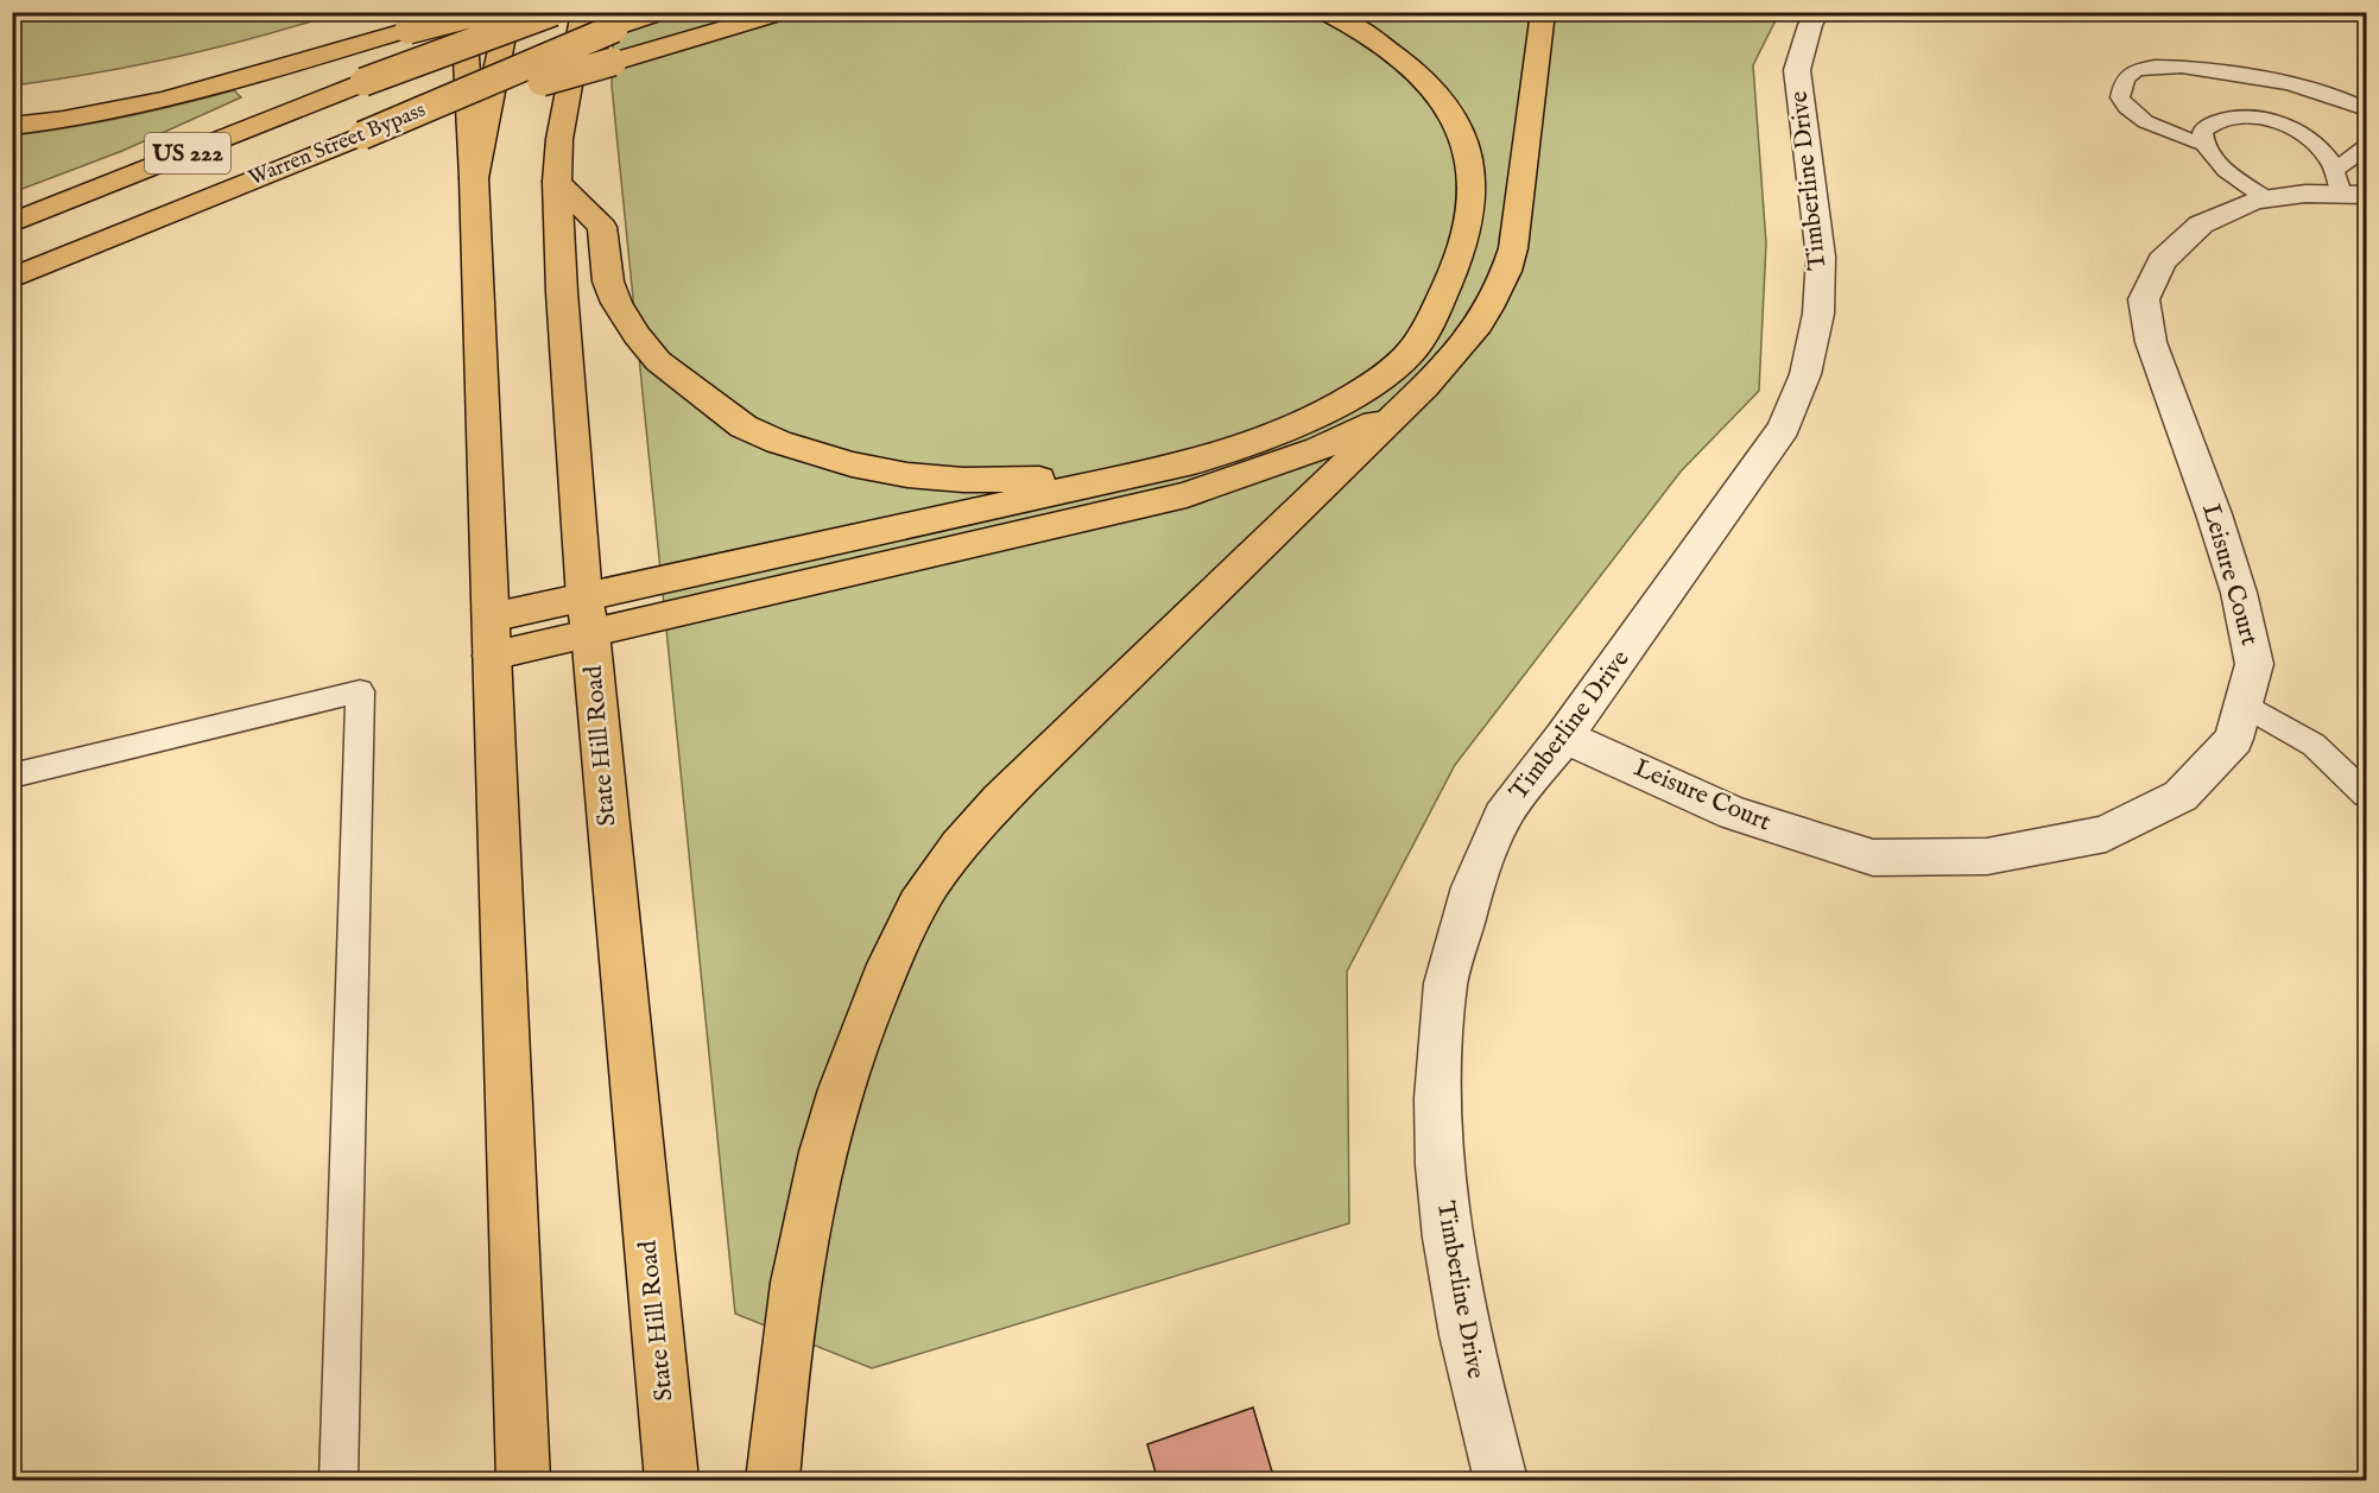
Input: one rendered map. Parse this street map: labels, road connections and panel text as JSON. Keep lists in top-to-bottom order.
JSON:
{
  "streets": {
    "main road": ["Warren Street Bypass", "US 222", "State Hill Road"],
    "street": ["Timberline Drive", "Leisure Court"]
  },
  "crossings": [
    ["Timberline Drive", "Leisure Court"]
  ]
}
